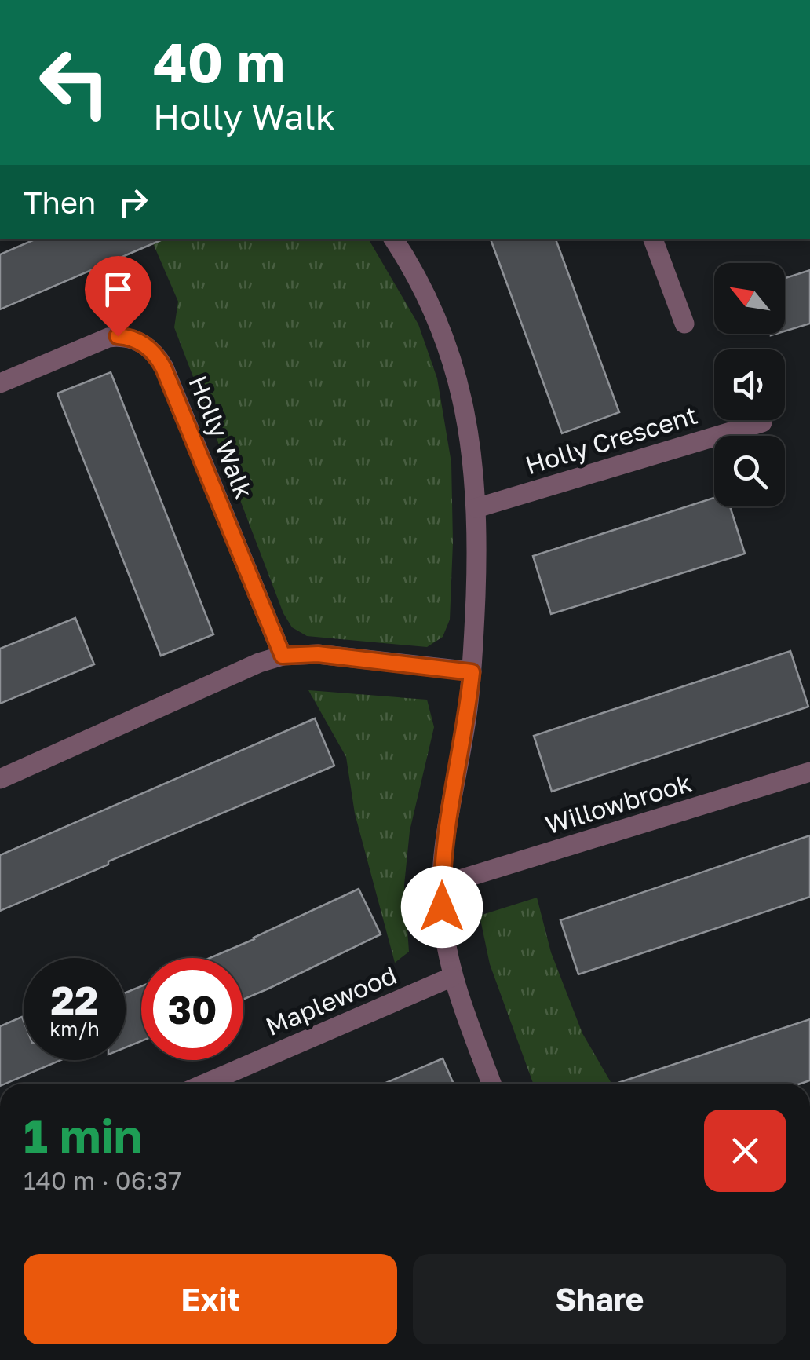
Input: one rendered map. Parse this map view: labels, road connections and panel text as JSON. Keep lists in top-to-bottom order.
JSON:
{
  "streets": {
    "street": [
      "Holly Walk",
      "Holly Crescent",
      "Willowbrook",
      "Maplewood"
    ]
  },
  "north": "top left",
  "page": {
    "turn": ["40 m", "Holly Walk"],
    "then": "Then",
    "speed": "22 km/h",
    "limit": "30",
    "heading": ["1 min", "140 m · 06:37"],
    "buttons": ["Exit", "Share"]
  }
}
